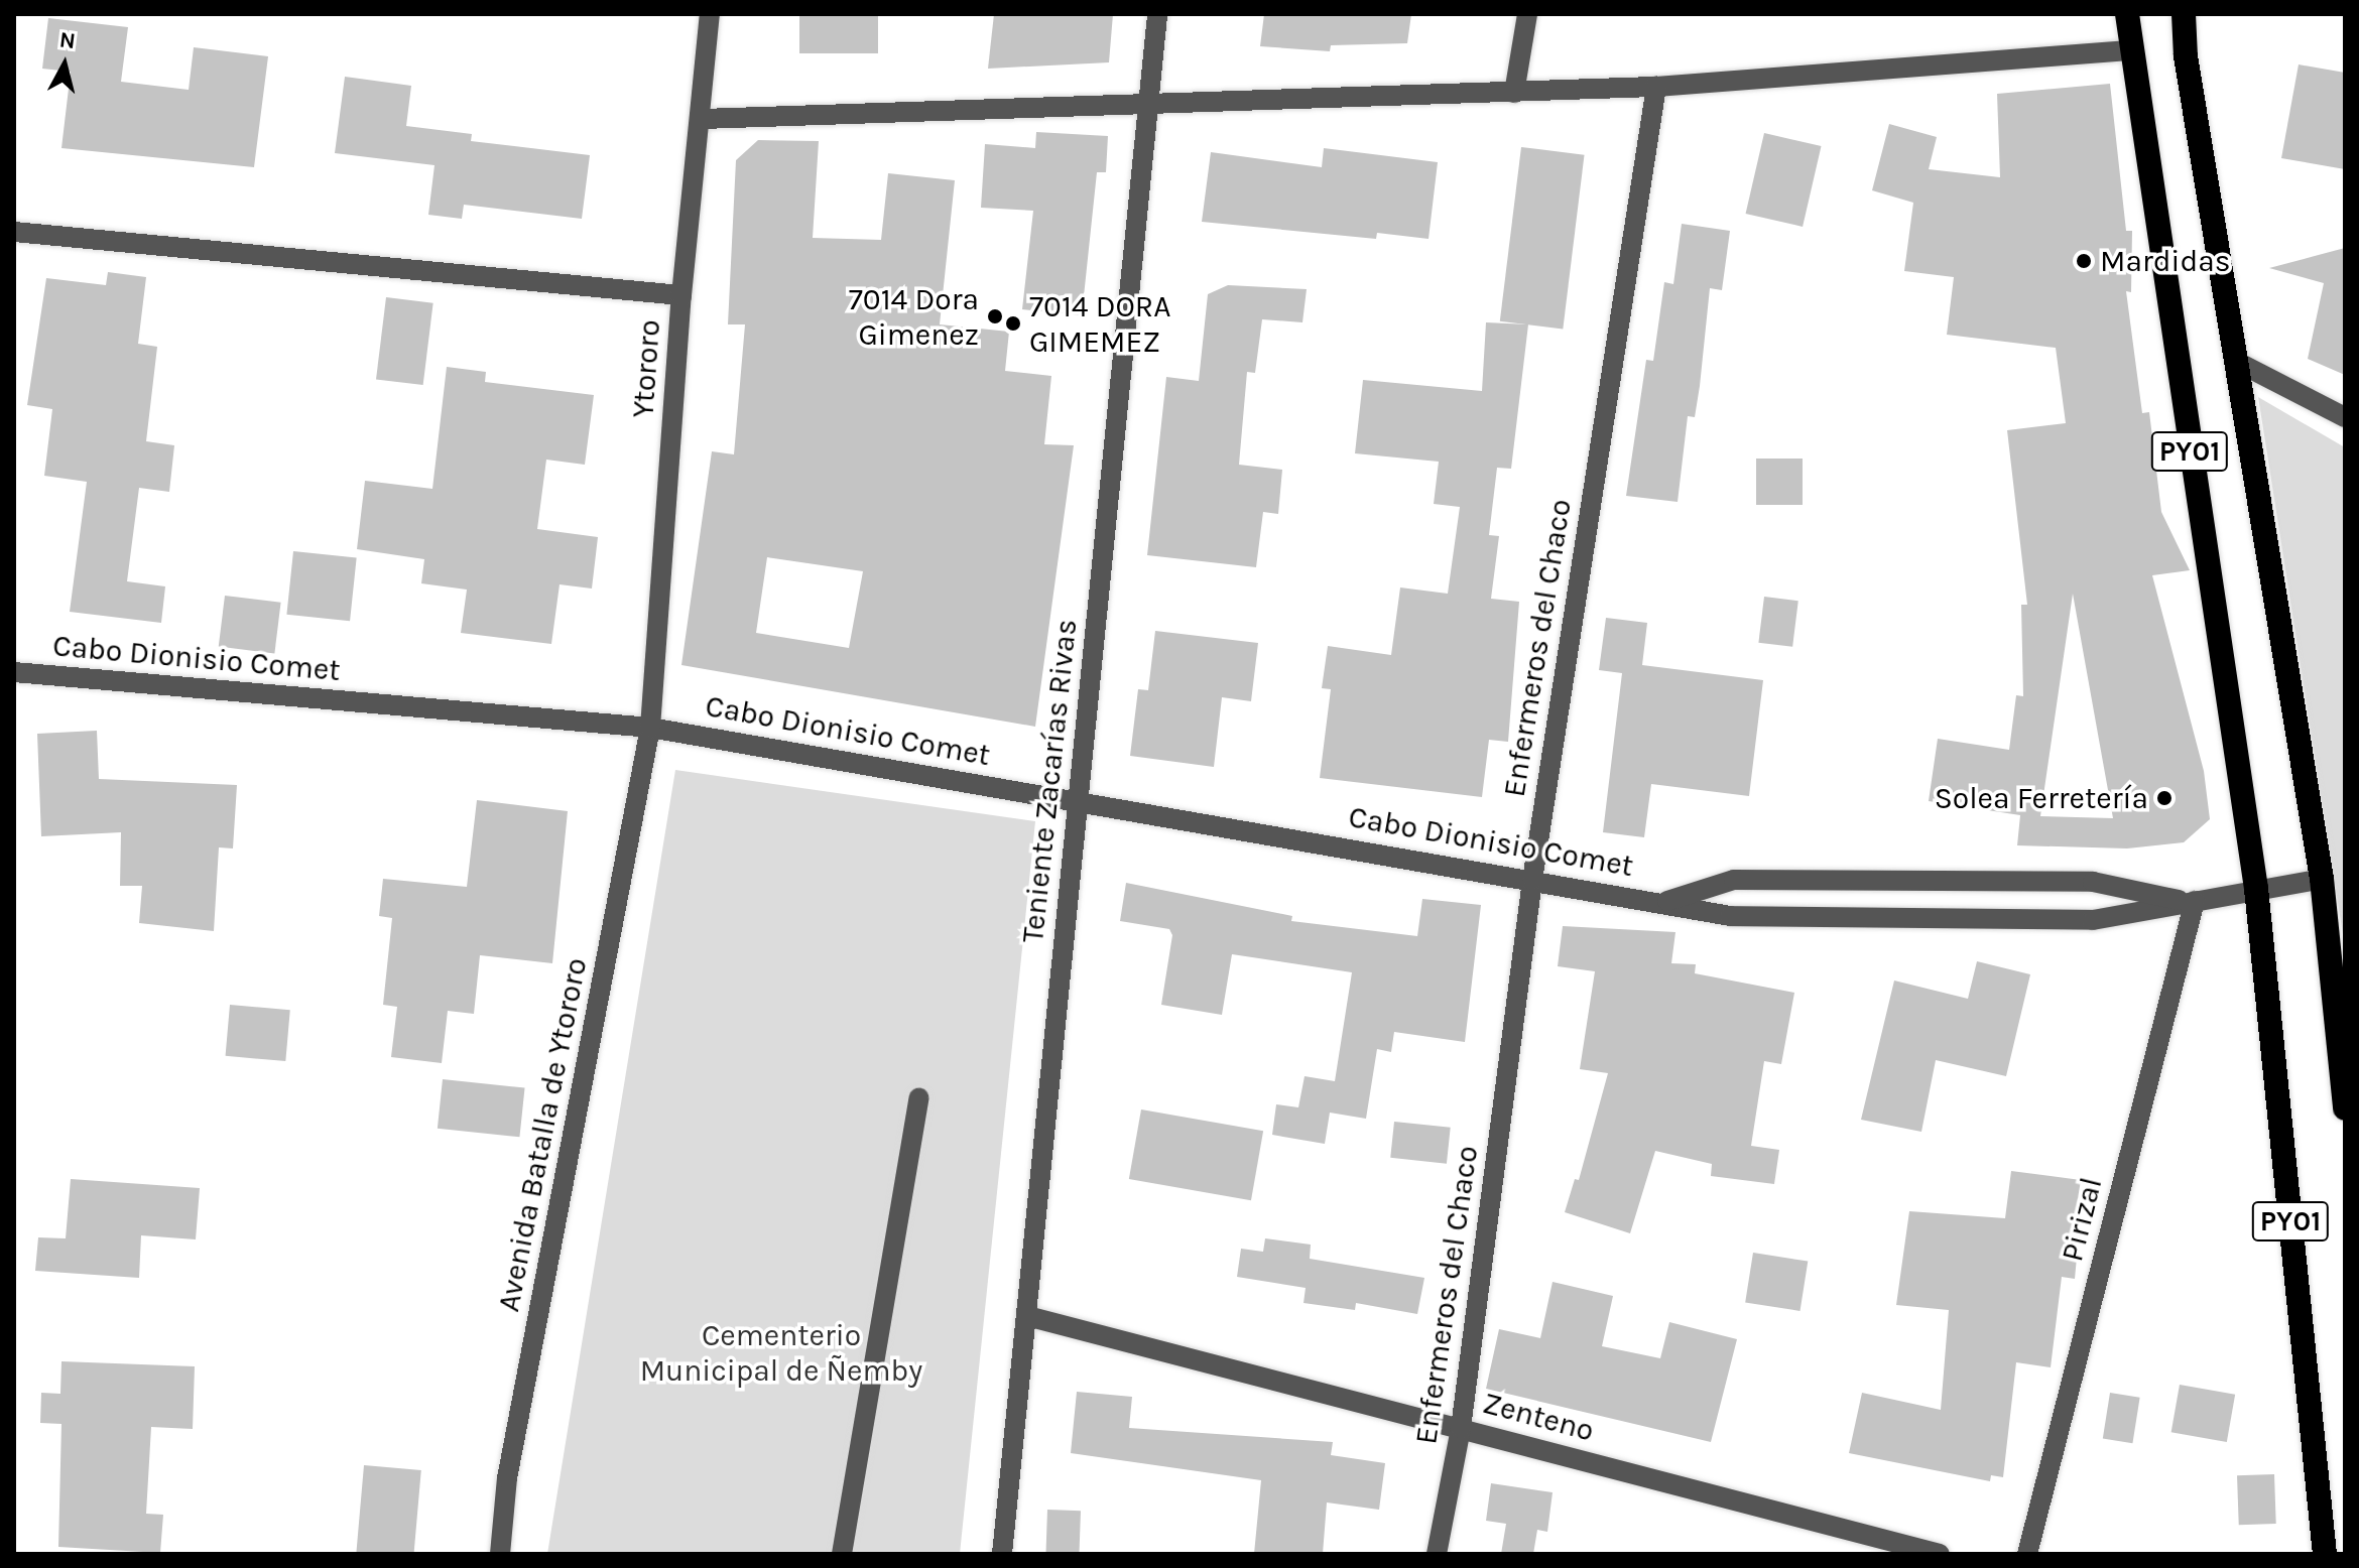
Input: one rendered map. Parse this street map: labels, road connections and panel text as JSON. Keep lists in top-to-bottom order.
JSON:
{
  "streets": {
    "highway": ["PY01"],
    "street": [
      "Ytororo",
      "Enfermeros del Chaco",
      "Cabo Dionisio Comet",
      "Teniente Zacarías Rivas",
      "Avenida Batalla de Ytororo",
      "Pirizal",
      "Zenteno"
    ]
  },
  "crossings": [
    ["Ytororo", "Cabo Dionisio Comet"],
    ["Ytororo", "Avenida Batalla de Ytororo"],
    ["PY01", "Cabo Dionisio Comet"],
    ["Enfermeros del Chaco", "Cabo Dionisio Comet"],
    ["Enfermeros del Chaco", "Zenteno"],
    ["Cabo Dionisio Comet", "Teniente Zacarías Rivas"],
    ["Cabo Dionisio Comet", "Avenida Batalla de Ytororo"],
    ["Cabo Dionisio Comet", "Pirizal"],
    ["Teniente Zacarías Rivas", "Zenteno"]
  ],
  "parks": ["Cementerio Municipal de Ñemby"],
  "places": [
    "Mardidas",
    "7014 Dora Gimenez",
    "7014 DORA GIMEMEZ",
    "Solea Ferretería"
  ],
  "north": "top"
}
